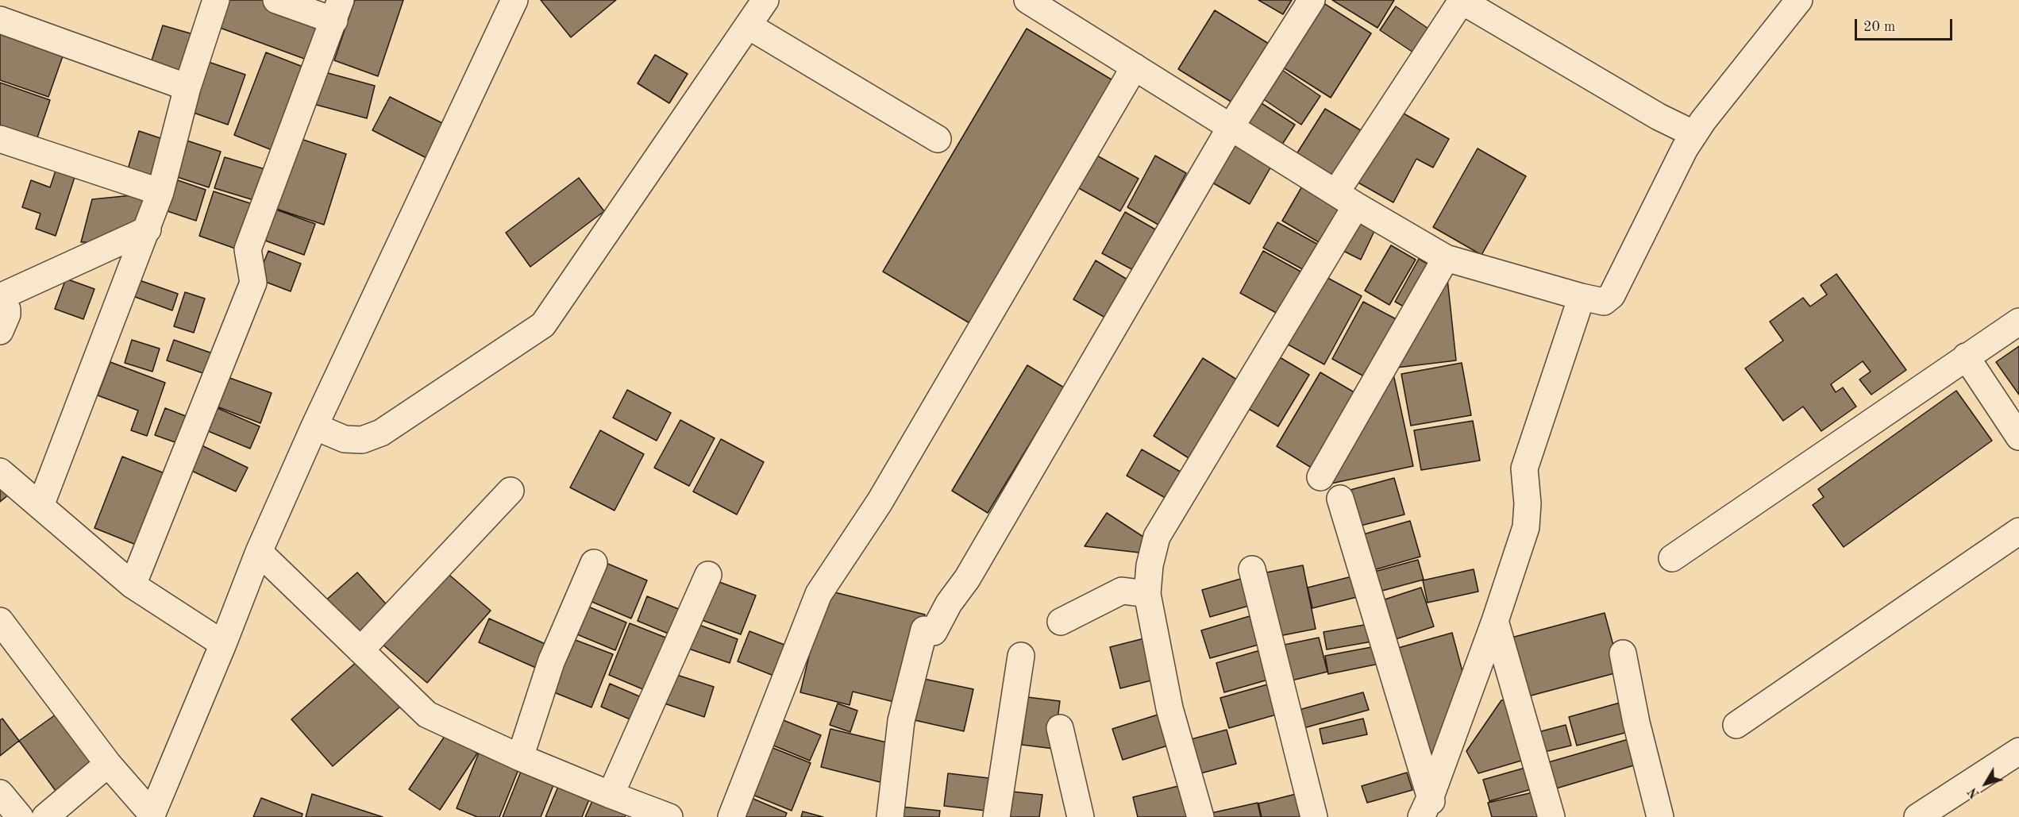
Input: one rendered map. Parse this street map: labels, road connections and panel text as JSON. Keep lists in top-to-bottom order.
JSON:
{
  "scale_bar": "20 m",
  "north": "bottom left"
}
